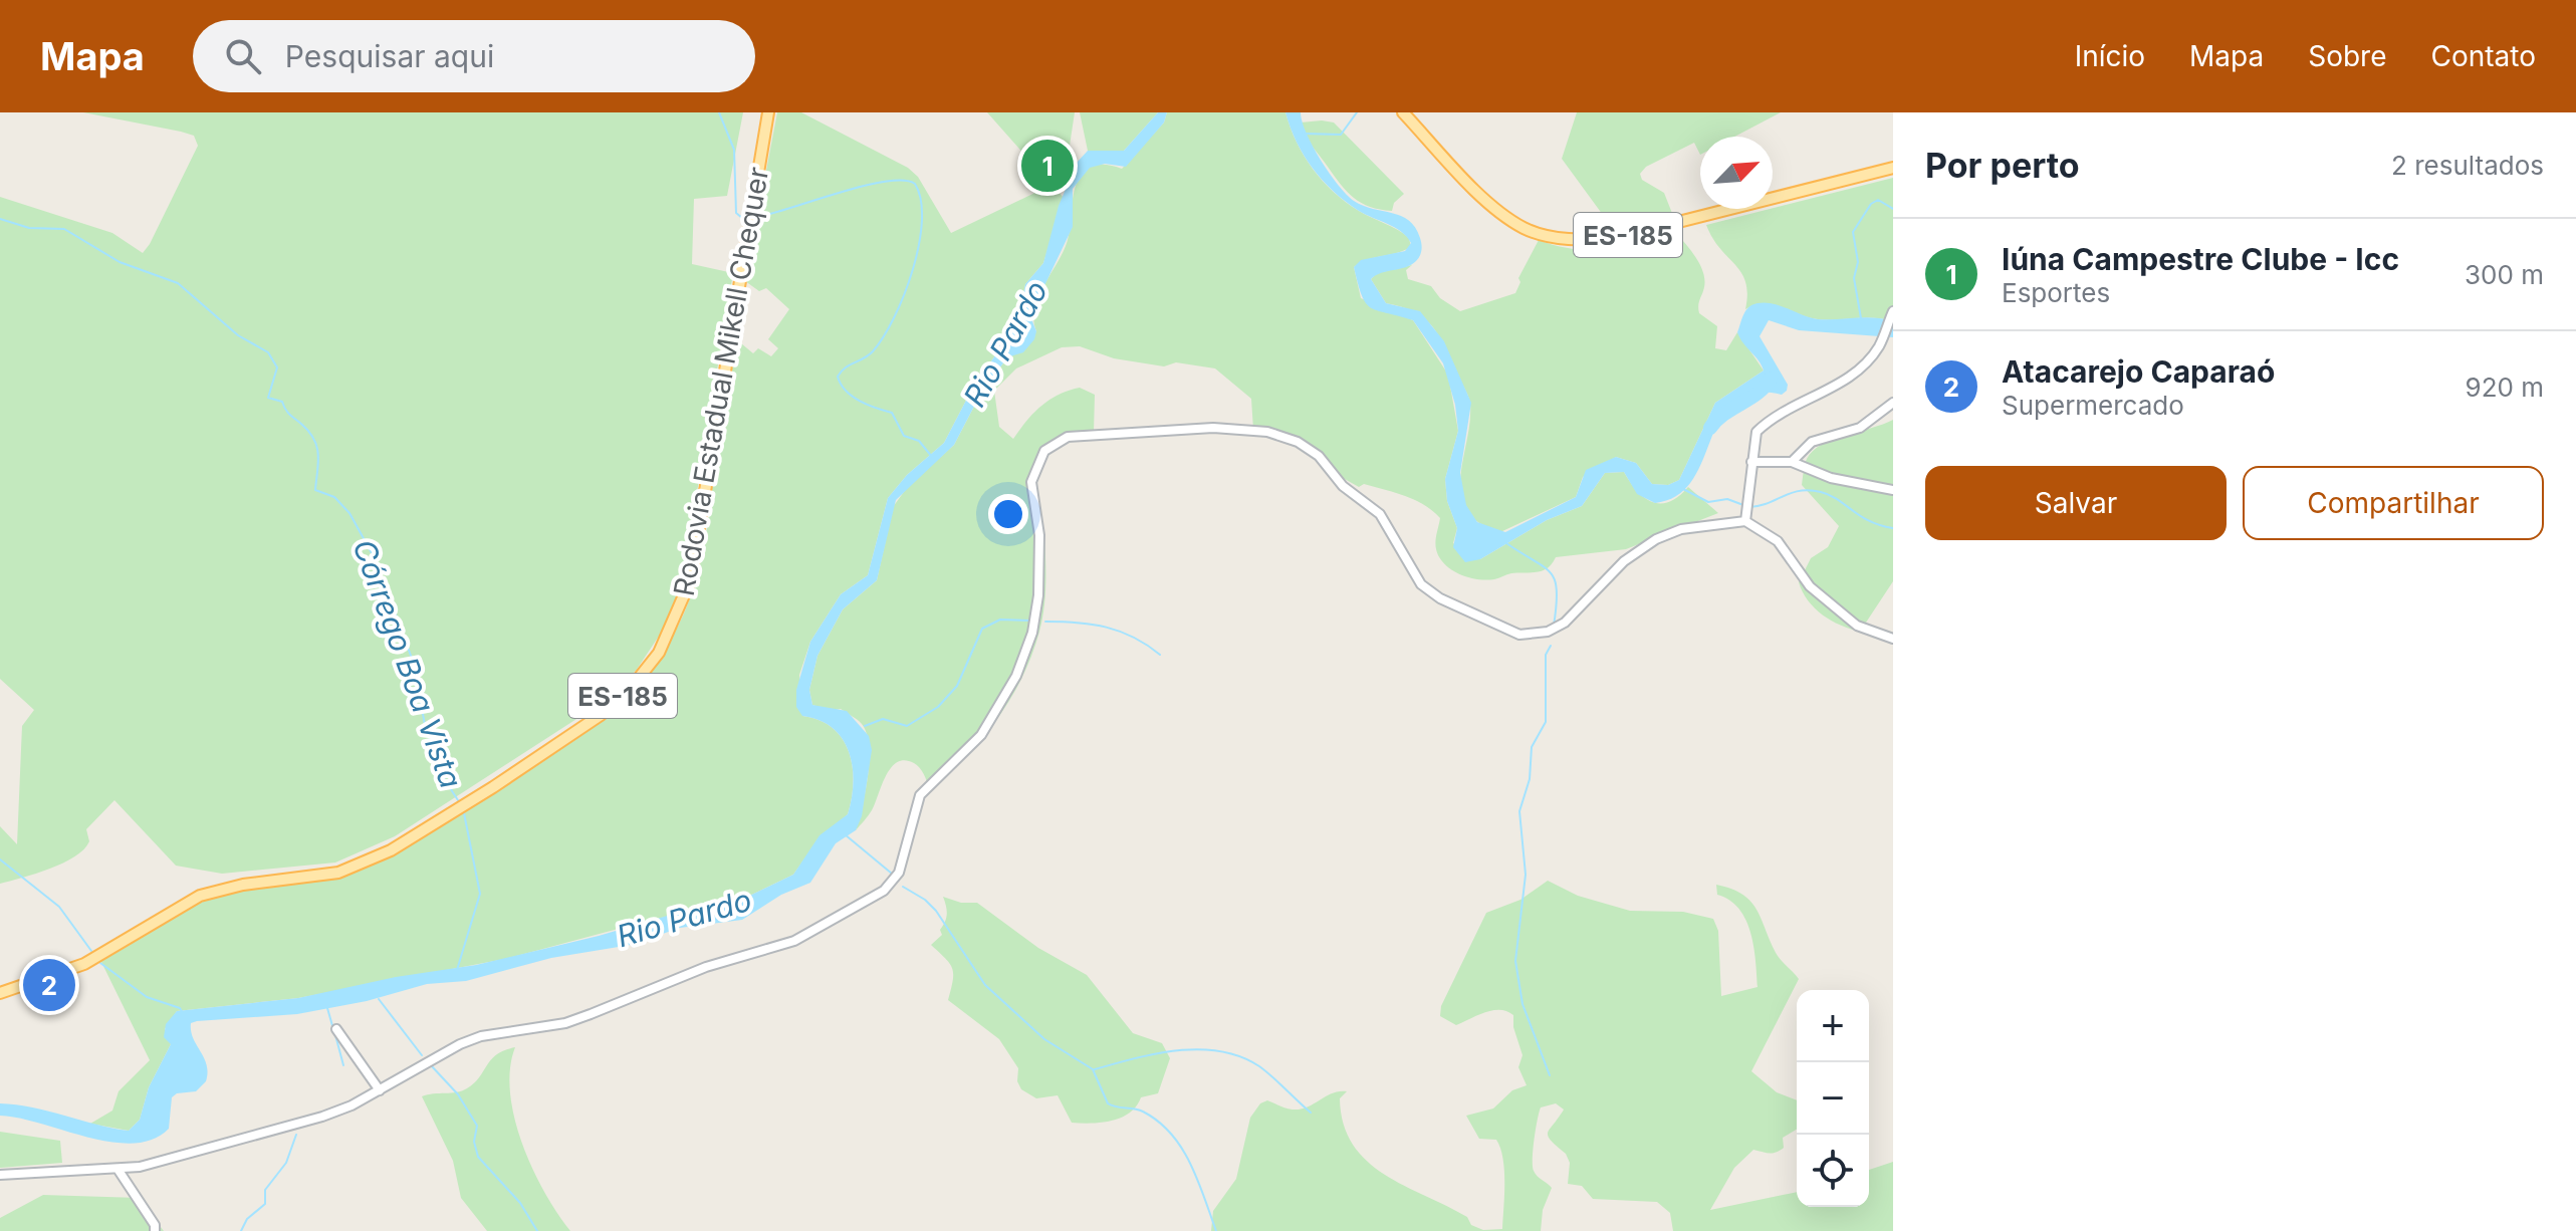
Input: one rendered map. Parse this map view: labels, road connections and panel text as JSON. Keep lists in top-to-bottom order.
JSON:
{
  "streets": {
    "main road": ["ES-185", "Rodovia Estadual Mikell Chequer"]
  },
  "water": ["Rio Pardo", "Córrego Boa Vista"],
  "north": "top right",
  "page": {
    "header": "Mapa",
    "search": "Pesquisar aqui",
    "nav": [
      "Início",
      "Mapa",
      "Sobre",
      "Contato"
    ],
    "heading": ["Por perto", "2 resultados"],
    "pins": ["1", "2"],
    "list": [
      {
        "mark": "1",
        "name": "Iúna Campestre Clube - Icc",
        "note": "Esportes",
        "value": "300 m"
      },
      {
        "mark": "2",
        "name": "Atacarejo Caparaó",
        "note": "Supermercado",
        "value": "920 m"
      }
    ],
    "buttons": ["Salvar", "Compartilhar"],
    "map_buttons": ["+", "−"]
  }
}
